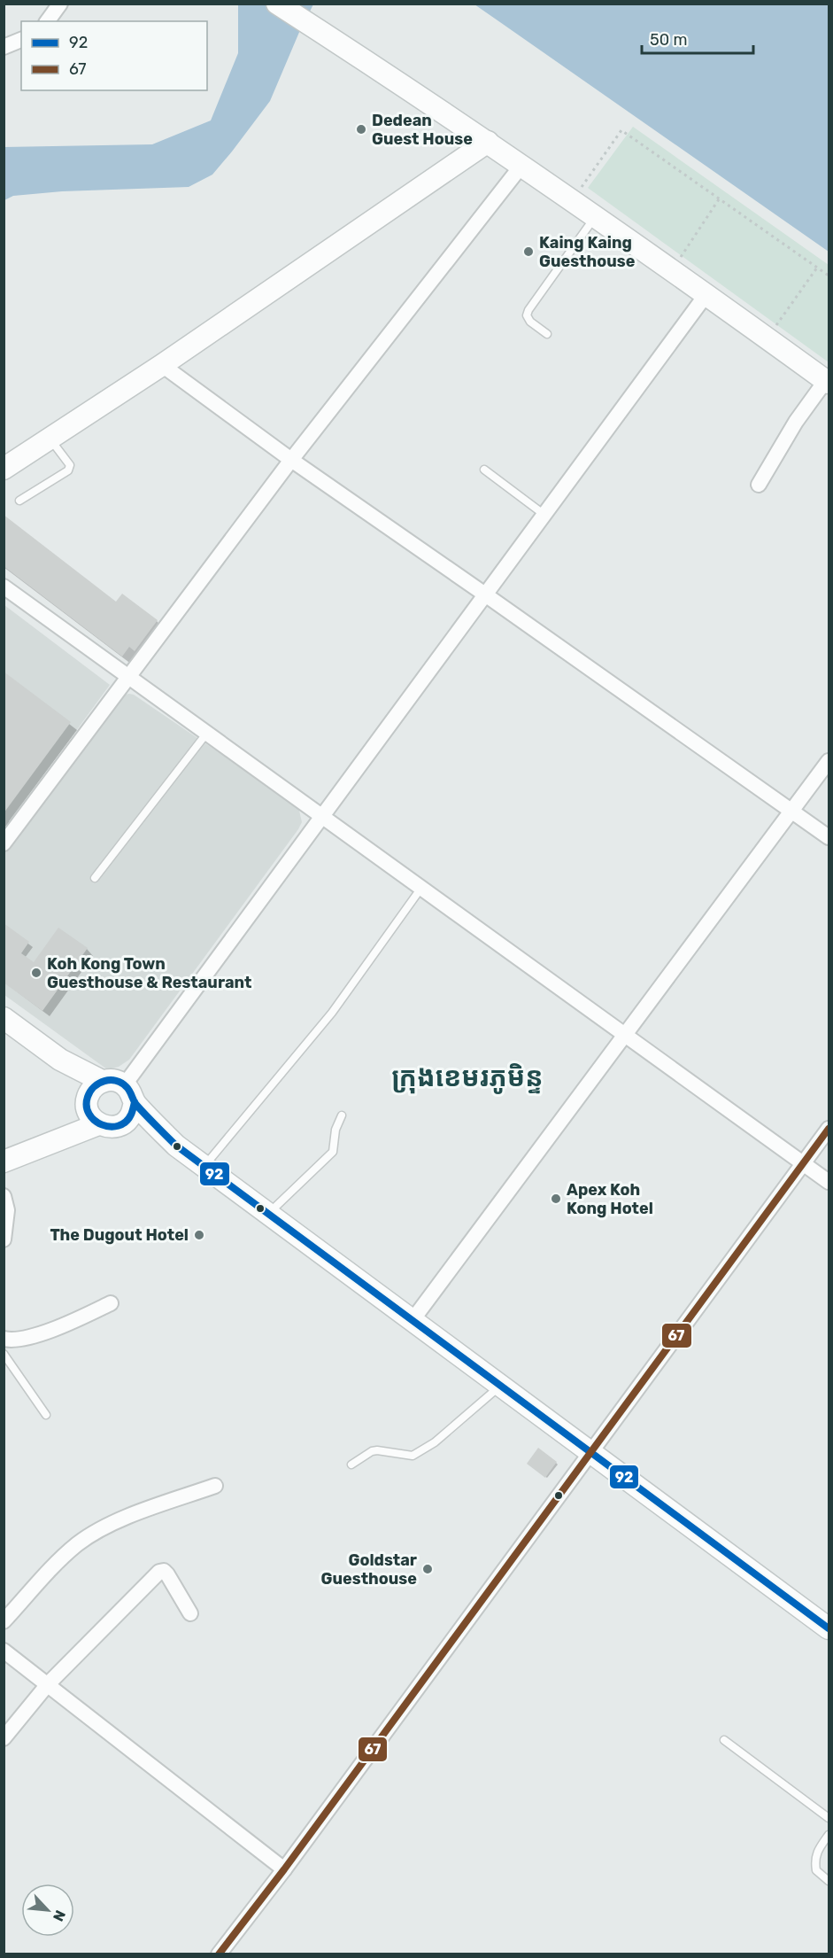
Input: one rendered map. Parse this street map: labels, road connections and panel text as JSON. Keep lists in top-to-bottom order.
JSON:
{
  "districts": ["ក្រុងខេមរភូមិន្ទ"],
  "places": [
    "Dedean Guest House",
    "Kaing Kaing Guesthouse",
    "Koh Kong Town Guesthouse & Restaurant",
    "Apex Koh Kong Hotel",
    "The Dugout Hotel",
    "Goldstar Guesthouse"
  ],
  "lines": ["transit line 92", "transit line 67"],
  "legend": ["92", "67"],
  "scale_bar": "50 m",
  "north": "bottom right"
}
